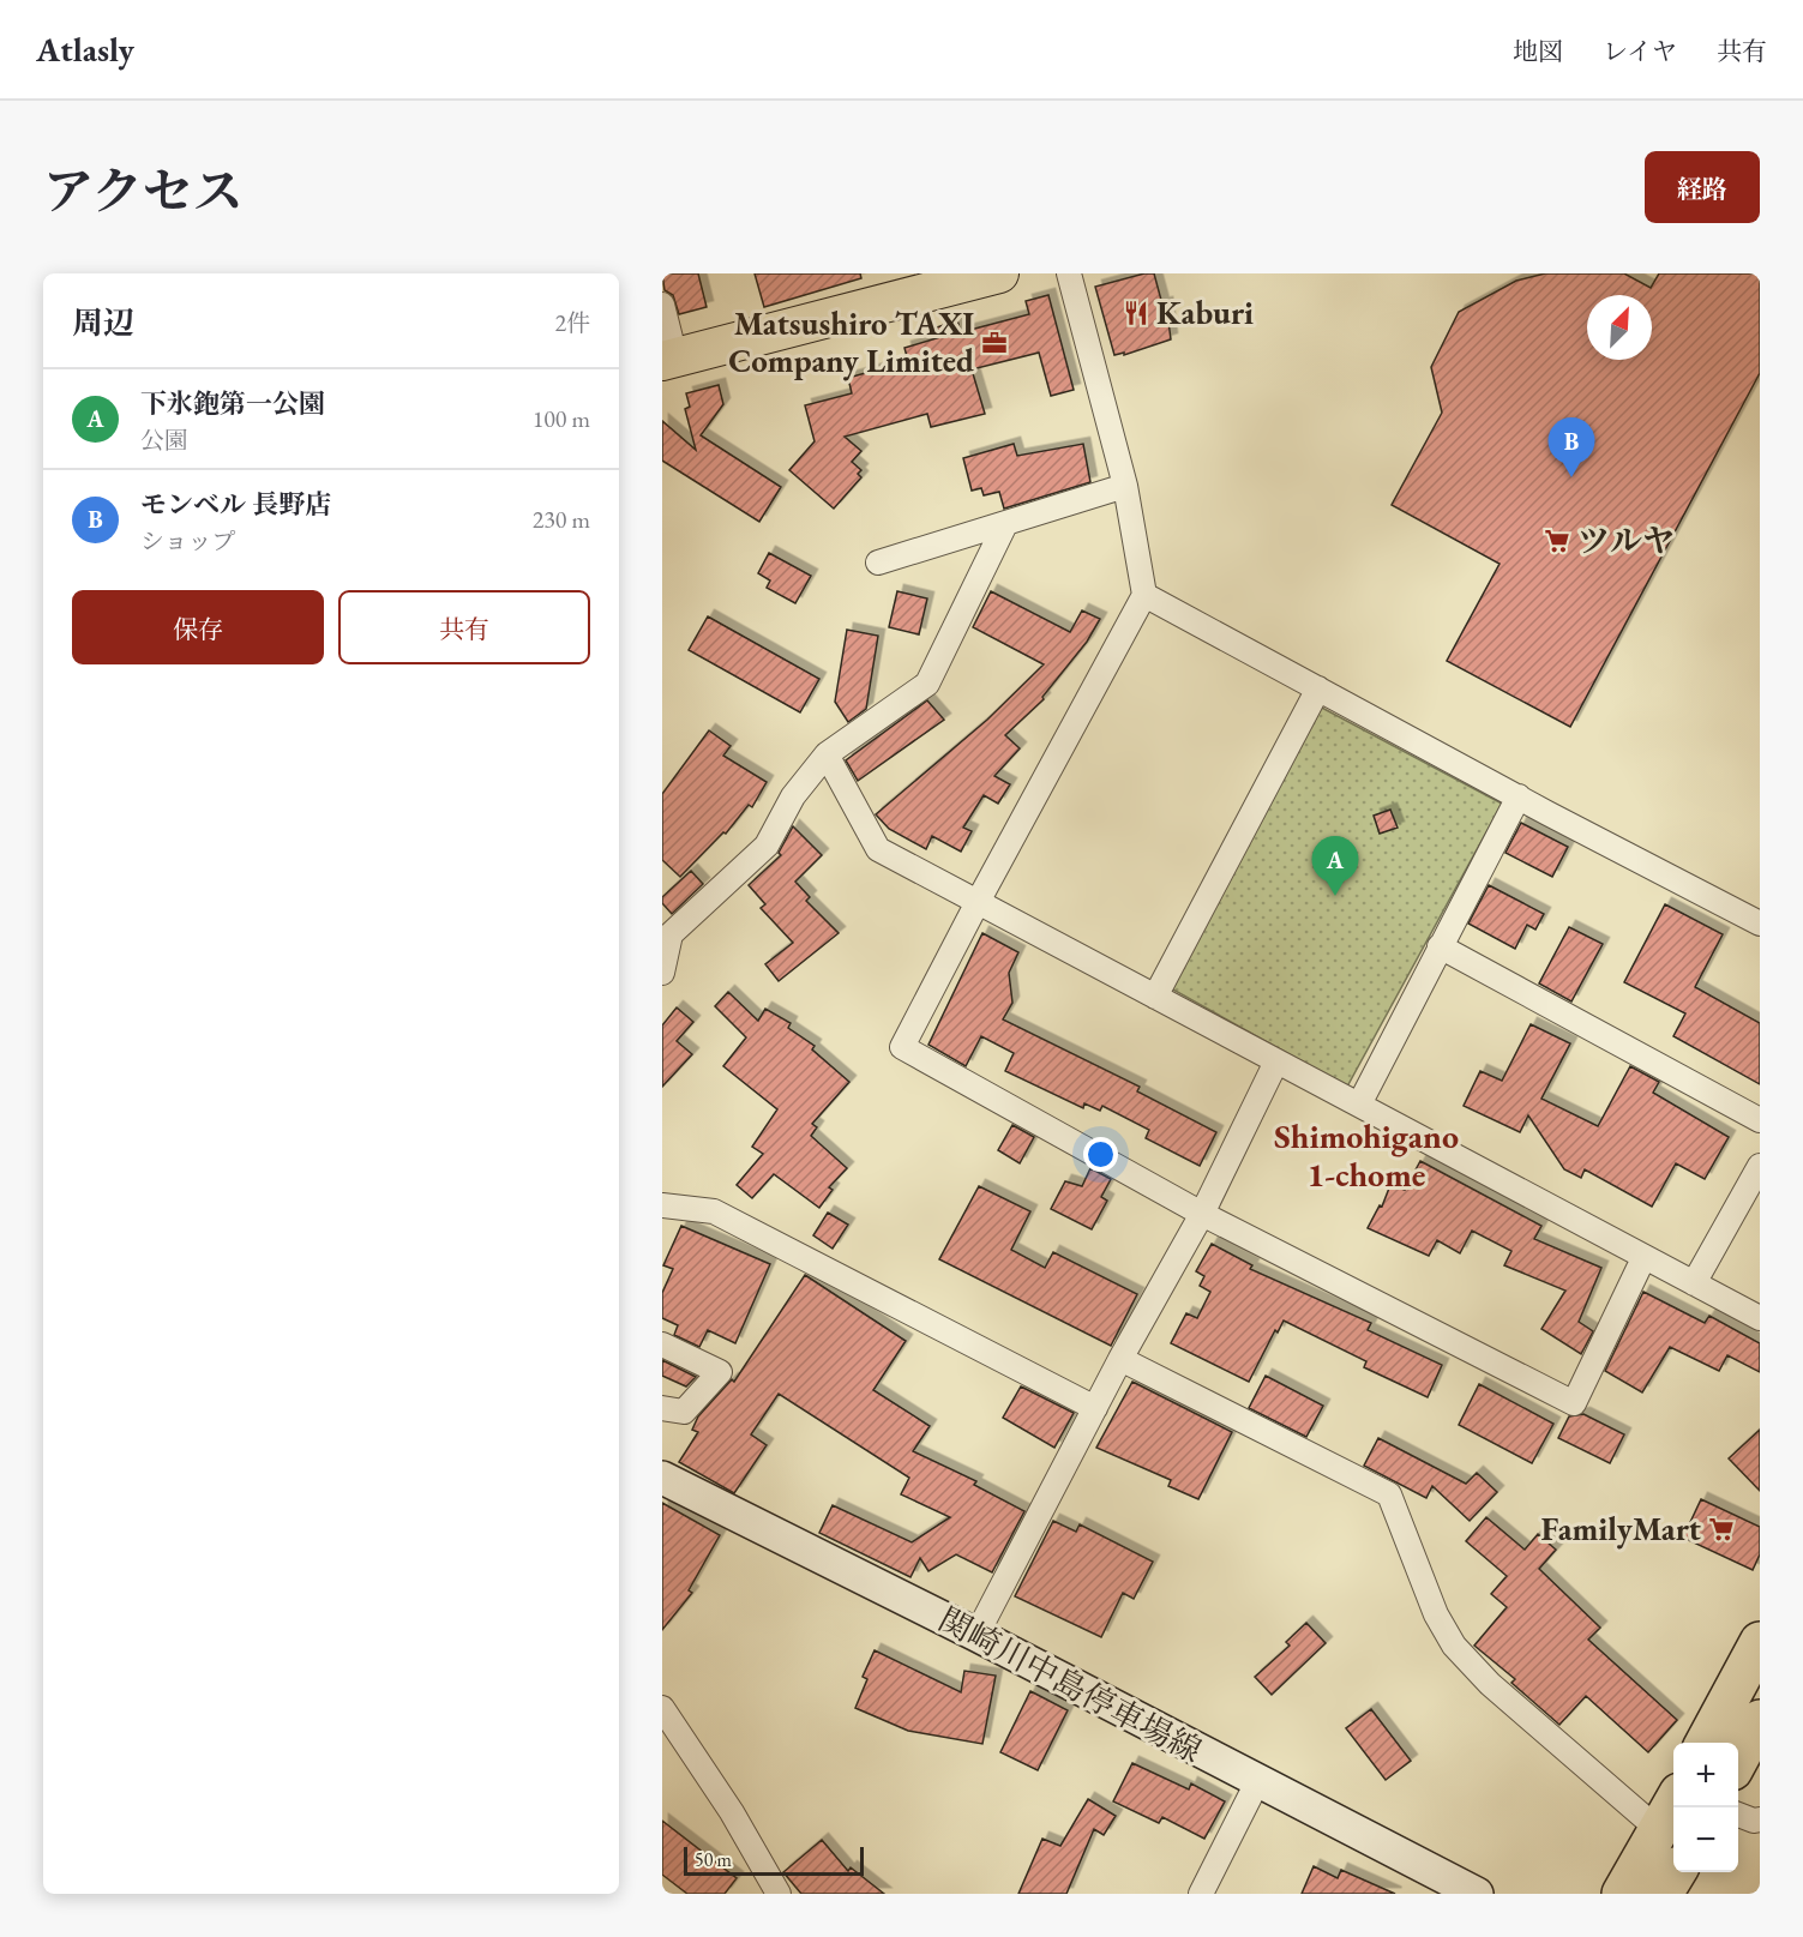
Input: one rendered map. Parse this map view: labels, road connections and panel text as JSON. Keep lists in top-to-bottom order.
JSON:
{
  "streets": {
    "main road": ["関崎川中島停車場線"]
  },
  "districts": ["Shimohigano 1-chome"],
  "places": {
    "restaurant": ["Kaburi"],
    "office": ["Matsushiro TAXI Company Limited"],
    "supermarket": ["ツルヤ", "FamilyMart"]
  },
  "scale_bar": "50 m",
  "north": "top right",
  "page": {
    "header": "Atlasly",
    "nav": ["地図", "レイヤ", "共有"],
    "title": "アクセス",
    "buttons": [
      "経路",
      ["保存", "共有"]
    ],
    "heading": ["周辺", "2件"],
    "list": [
      {
        "mark": "A",
        "name": "下氷鉋第一公園",
        "note": "公園",
        "value": "100 m"
      },
      {
        "mark": "B",
        "name": "モンベル 長野店",
        "note": "ショップ",
        "value": "230 m"
      }
    ],
    "pins": ["B", "A"],
    "map_buttons": ["+", "−"],
    "scale": "50 m"
  }
}
